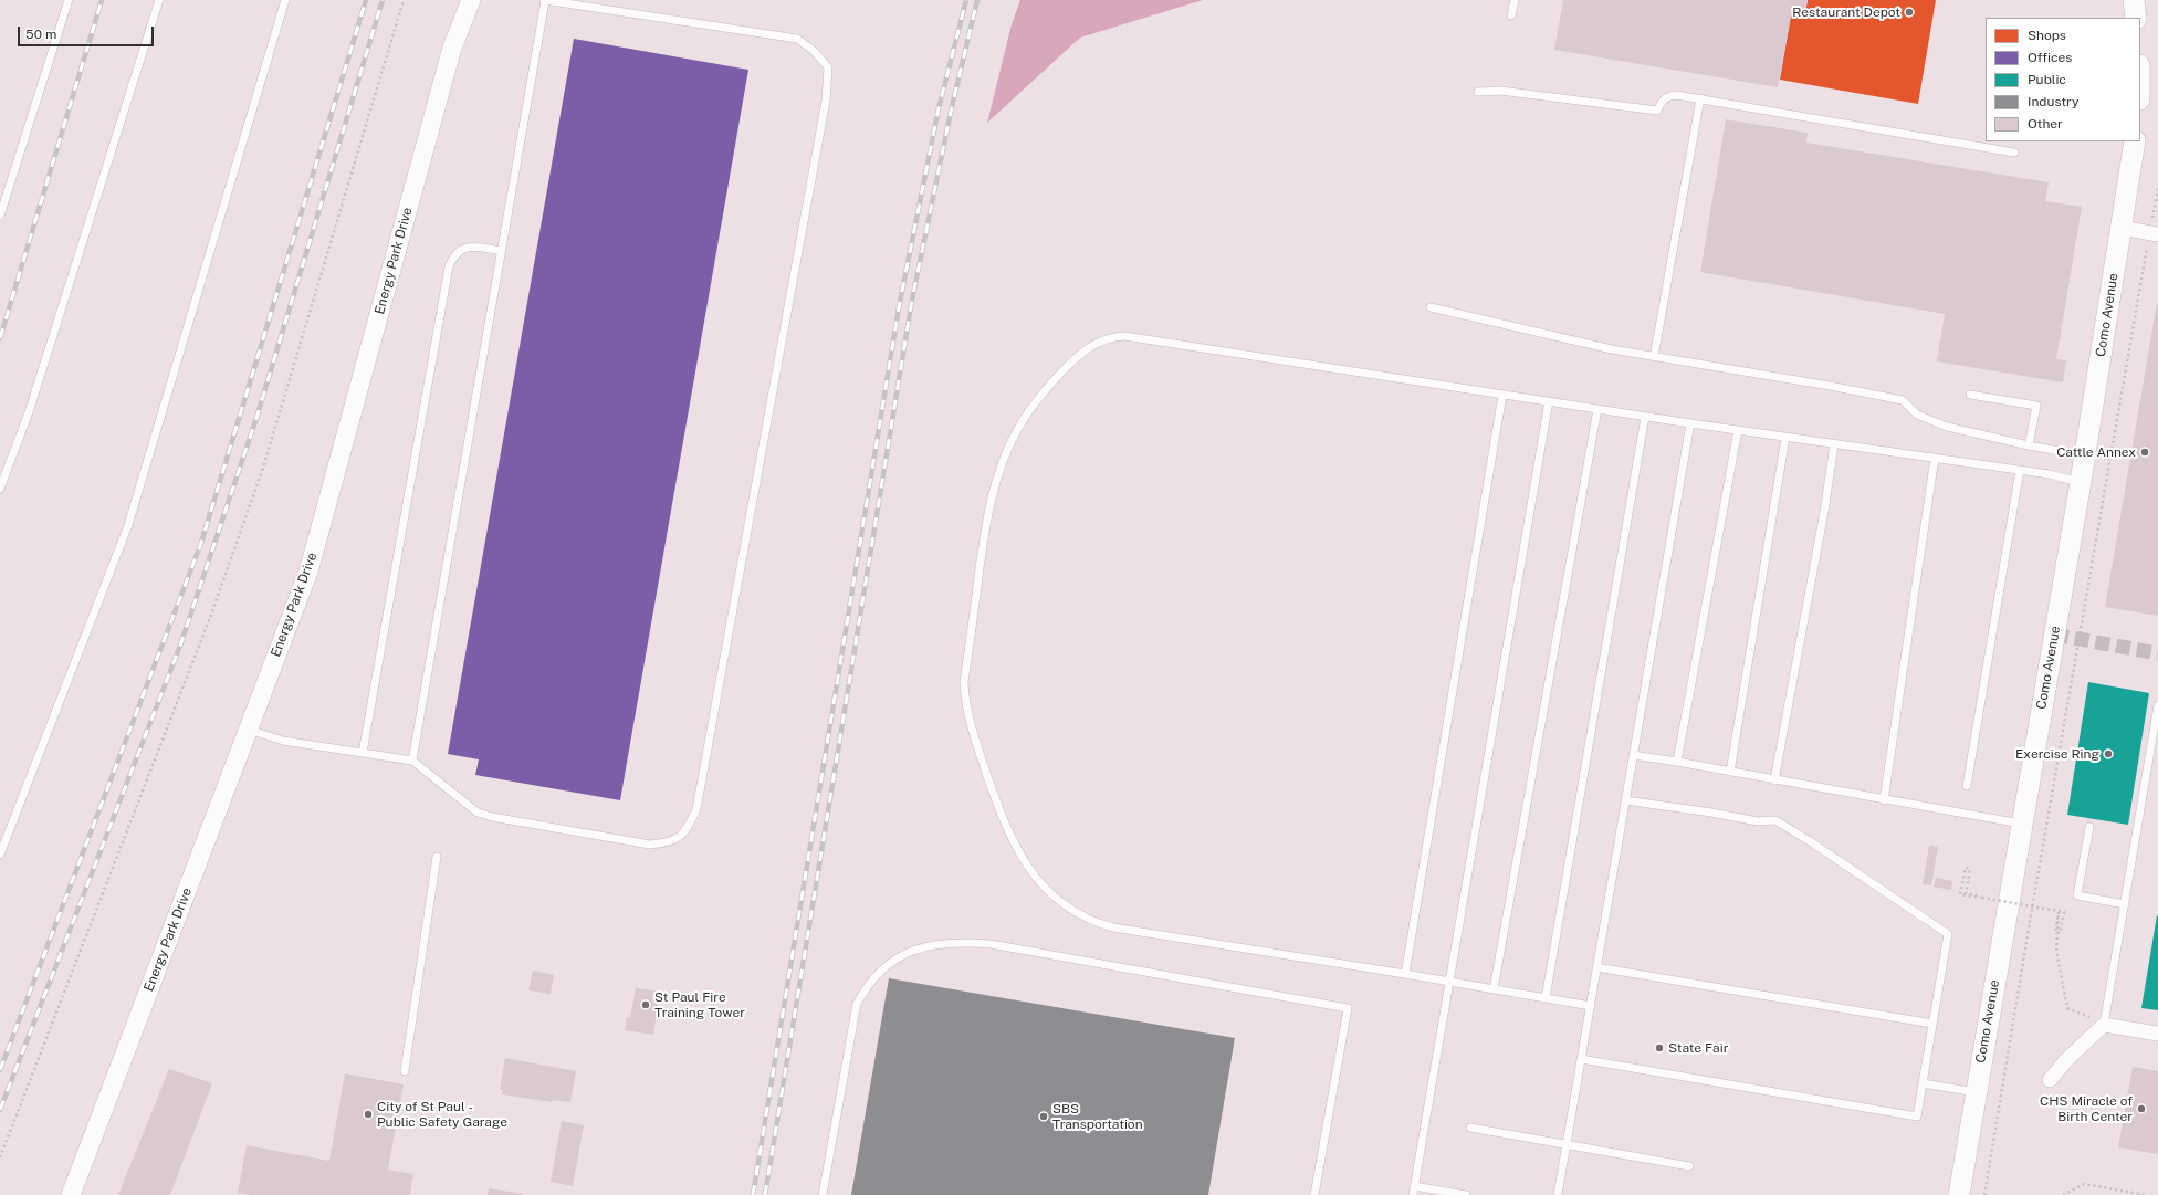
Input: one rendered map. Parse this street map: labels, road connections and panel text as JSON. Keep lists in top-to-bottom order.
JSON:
{
  "streets": {
    "main road": ["Como Avenue"],
    "street": ["Energy Park Drive"]
  },
  "places": [
    "Restaurant Depot",
    "Cattle Annex",
    "Exercise Ring",
    "St Paul Fire Training Tower",
    "State Fair",
    "CHS Miracle of Birth Center",
    "City of St Paul - Public Safety Garage",
    "SBS Transportation"
  ],
  "legend": [
    "Shops",
    "Offices",
    "Public",
    "Industry",
    "Other"
  ],
  "scale_bar": "50 m"
}
